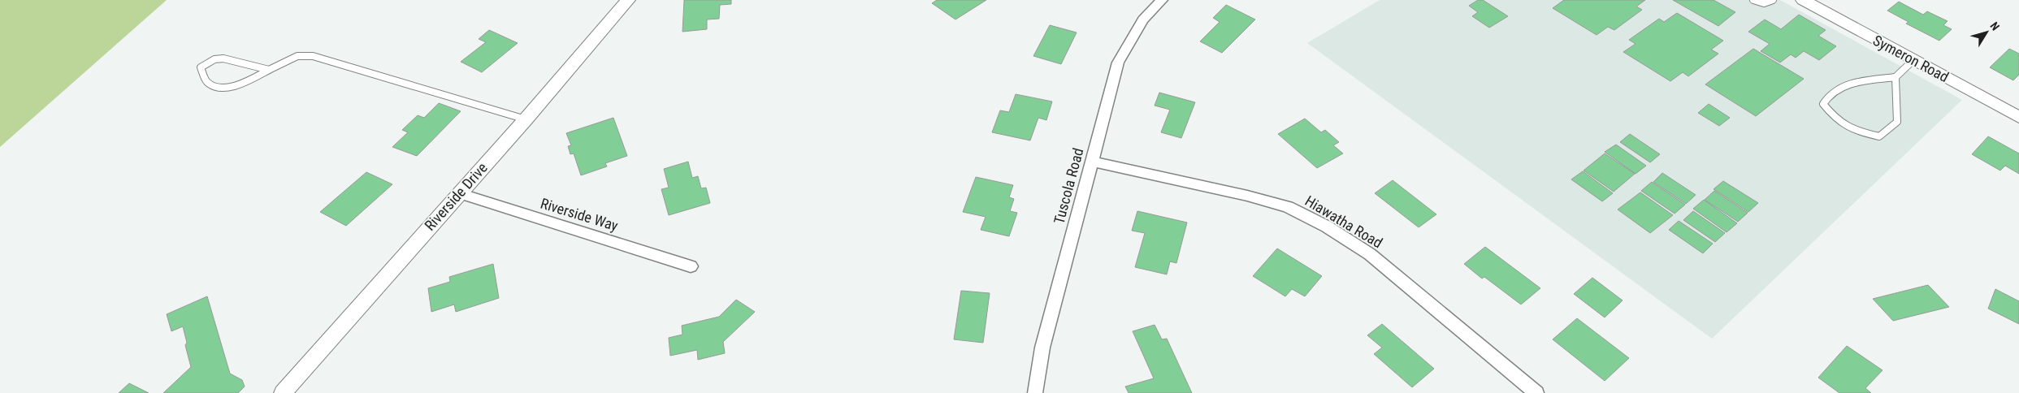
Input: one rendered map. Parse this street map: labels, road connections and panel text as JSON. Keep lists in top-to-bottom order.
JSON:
{
  "streets": {
    "street": [
      "Symeron Road",
      "Tuscola Road",
      "Riverside Drive",
      "Riverside Way",
      "Hiawatha Road"
    ]
  },
  "crossings": [
    ["Tuscola Road", "Hiawatha Road"],
    ["Riverside Drive", "Riverside Way"]
  ],
  "north": "top right"
}
